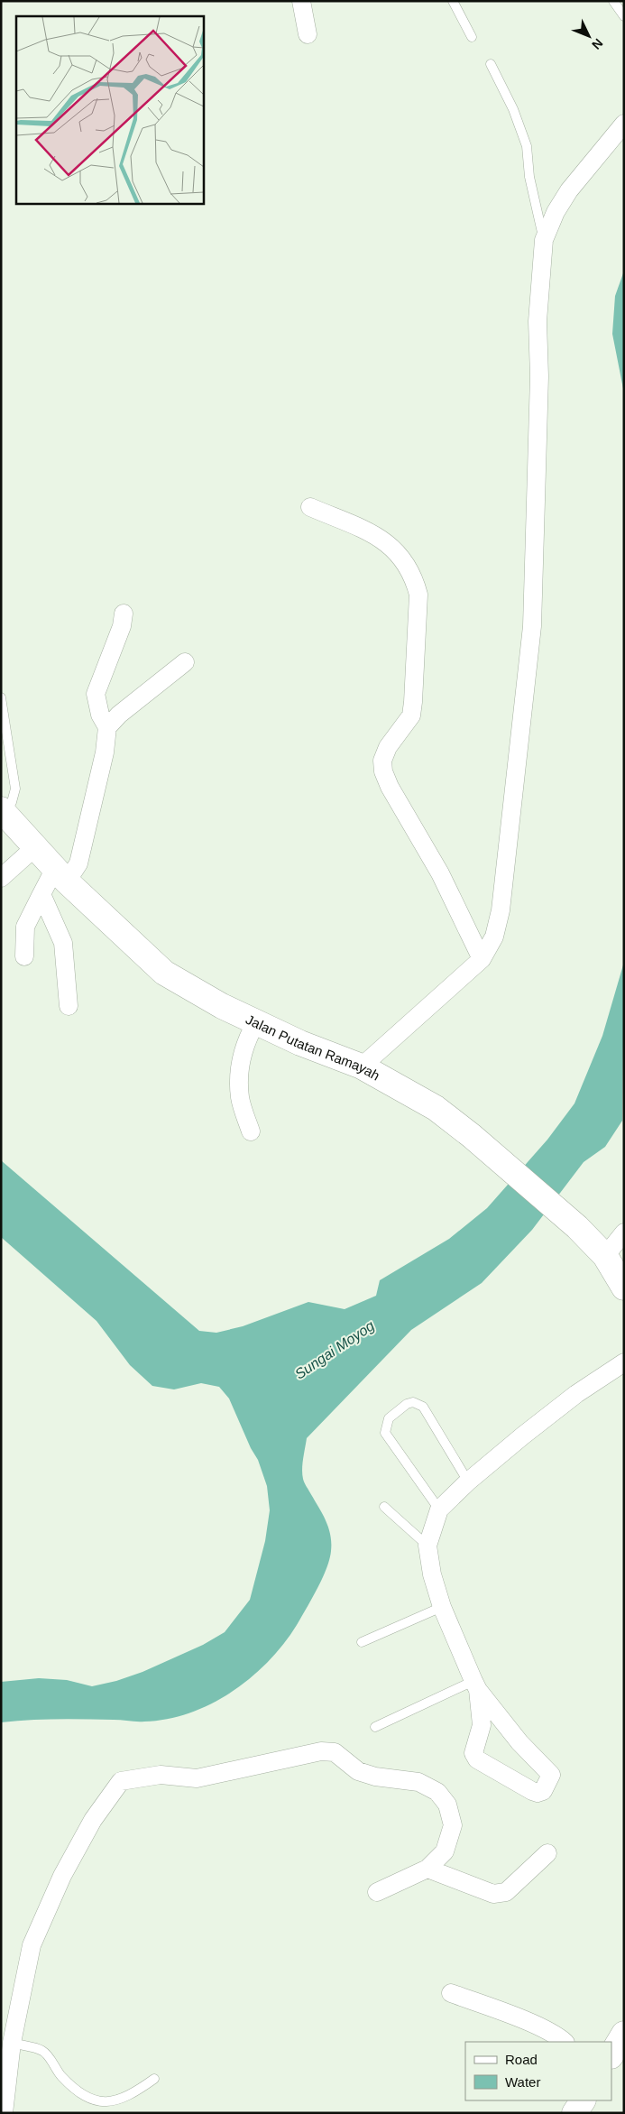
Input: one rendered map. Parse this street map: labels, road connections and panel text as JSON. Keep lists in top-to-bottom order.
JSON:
{
  "streets": {
    "main road": ["Jalan Putatan Ramayah"]
  },
  "water": ["Sungai Moyog"],
  "legend": ["Road", "Water"],
  "north": "bottom right"
}
